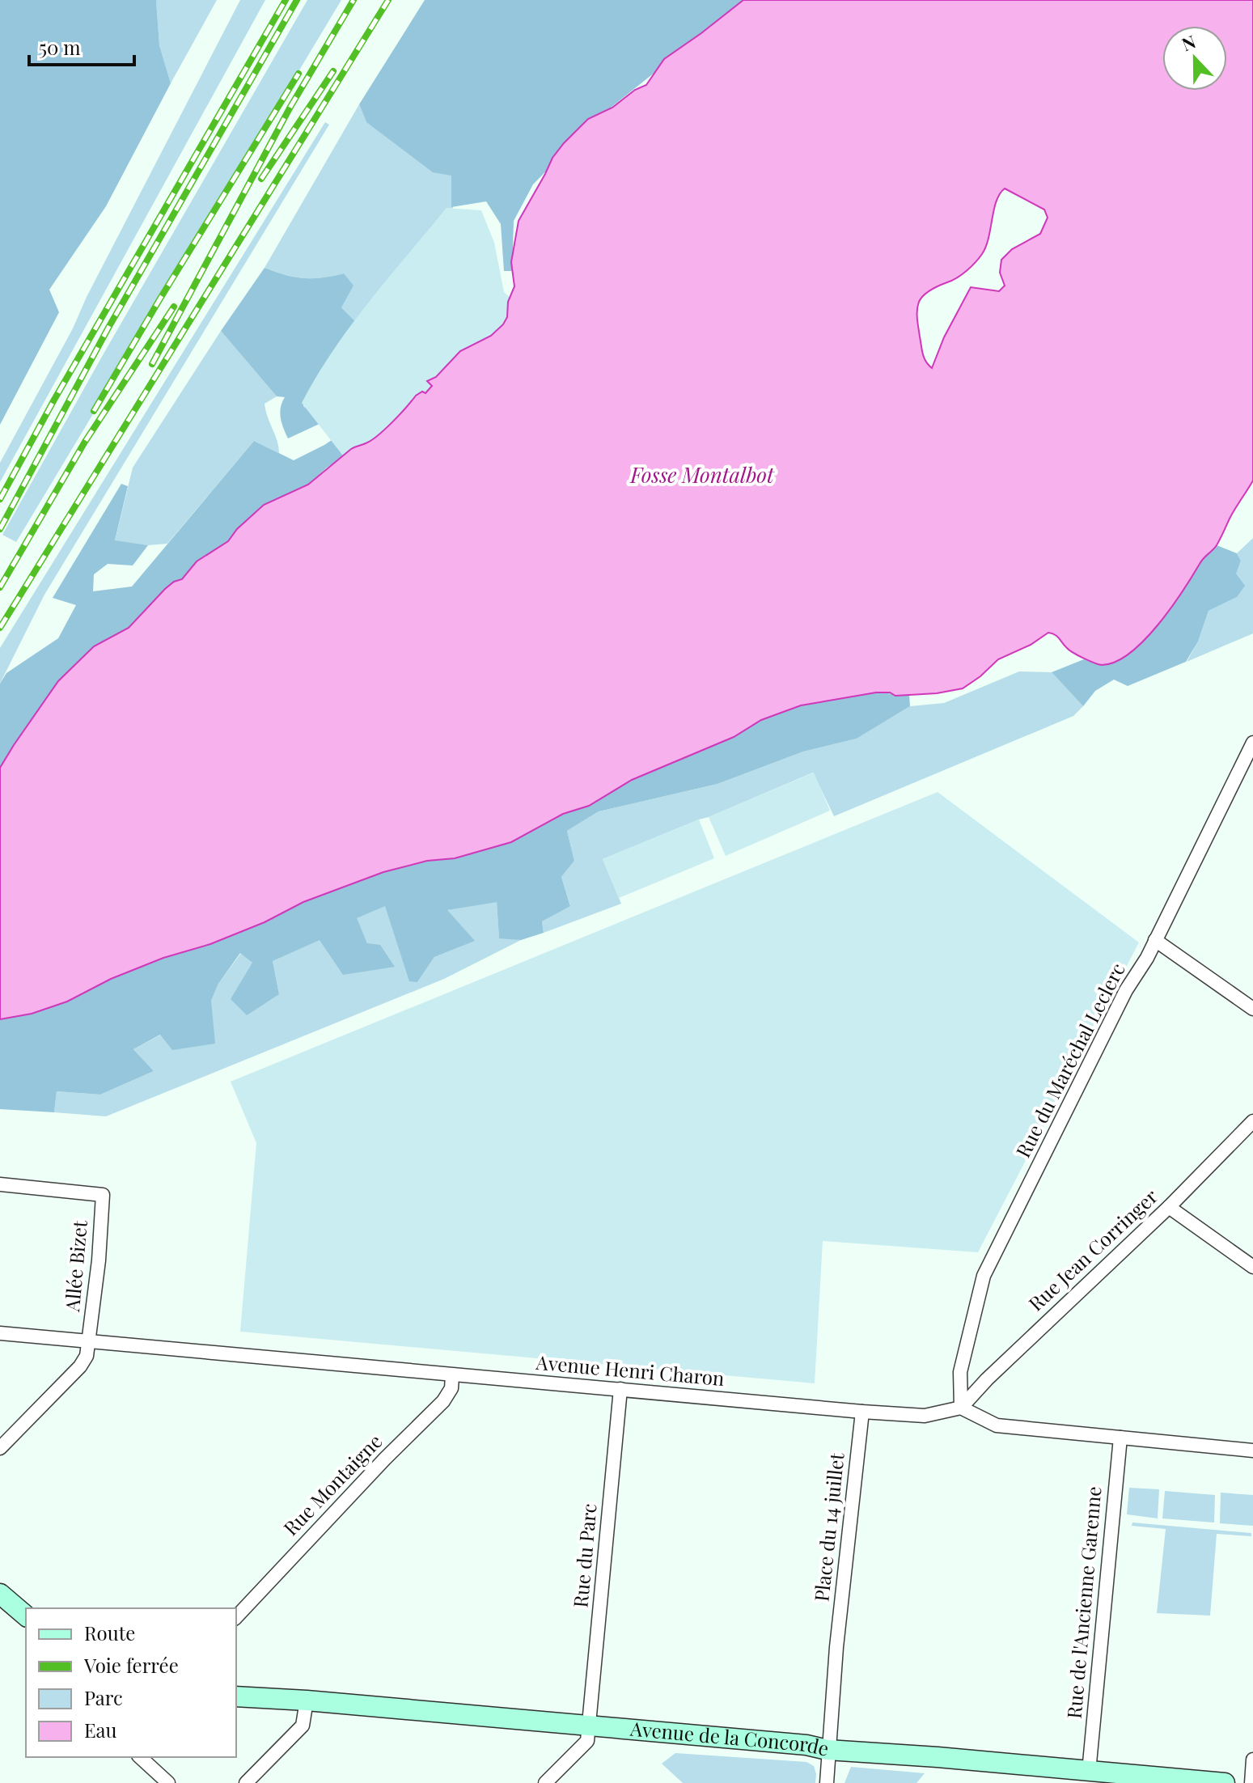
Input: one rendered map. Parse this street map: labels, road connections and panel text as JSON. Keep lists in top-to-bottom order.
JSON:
{
  "streets": {
    "street": [
      "Rue du Maréchal Leclerc",
      "Rue Jean Corringer",
      "Allée Bizet",
      "Avenue Henri Charon",
      "Rue Montaigne",
      "Place du 14 juillet",
      "Rue du Parc",
      "Rue de l'Ancienne Garenne",
      "Avenue de la Concorde"
    ]
  },
  "crossings": [
    ["Rue du Maréchal Leclerc", "Rue Jean Corringer"],
    ["Rue du Maréchal Leclerc", "Avenue Henri Charon"],
    ["Rue Jean Corringer", "Avenue Henri Charon"],
    ["Allée Bizet", "Avenue Henri Charon"],
    ["Avenue Henri Charon", "Rue Montaigne"],
    ["Avenue Henri Charon", "Place du 14 juillet"],
    ["Avenue Henri Charon", "Rue du Parc"],
    ["Place du 14 juillet", "Avenue de la Concorde"],
    ["Rue du Parc", "Avenue de la Concorde"],
    ["Rue de l'Ancienne Garenne", "Avenue de la Concorde"]
  ],
  "water": ["Fosse Montalbot"],
  "legend": [
    "Route",
    "Voie ferrée",
    "Parc",
    "Eau"
  ],
  "scale_bar": "50 m",
  "north": "top"
}
